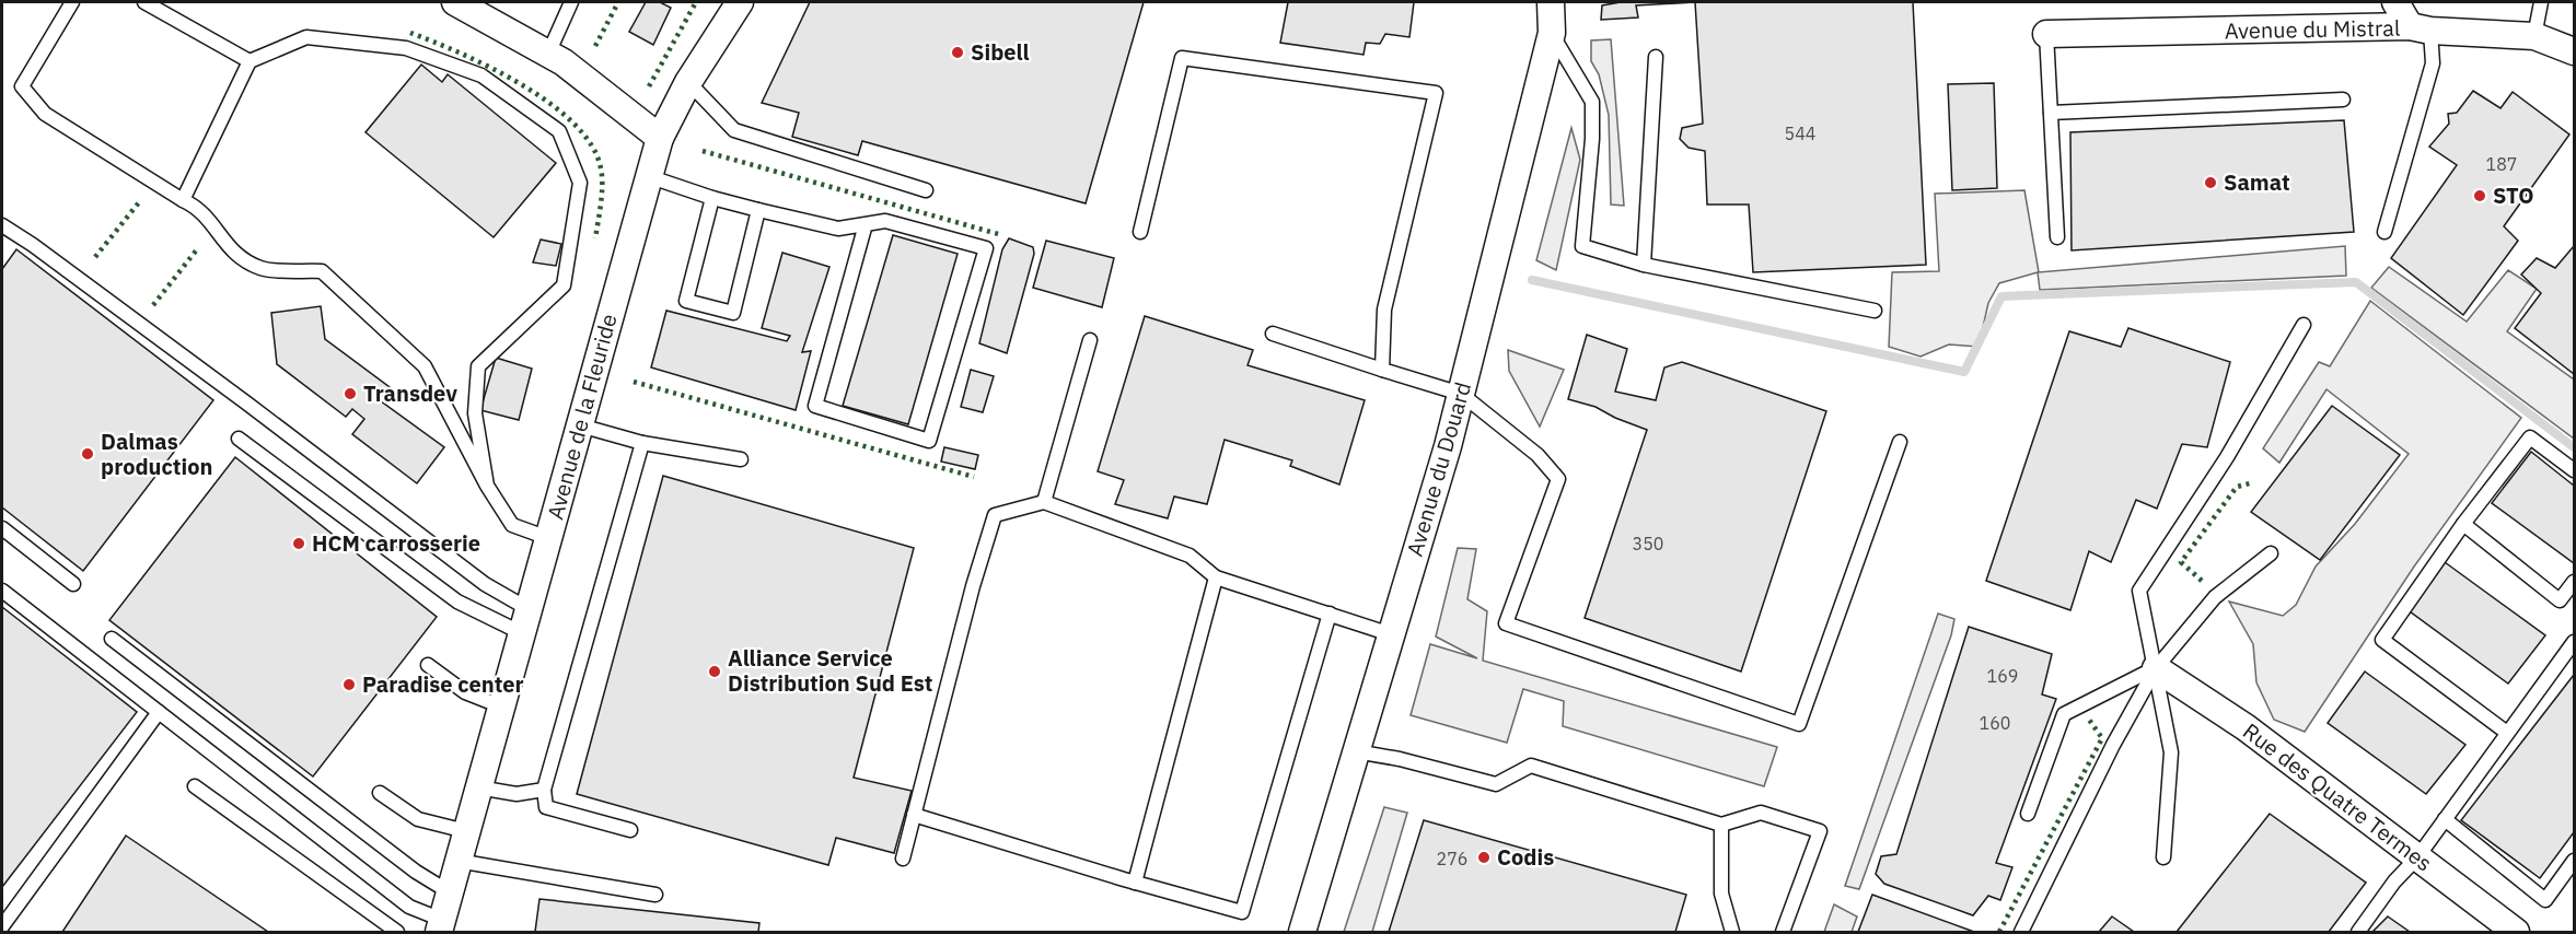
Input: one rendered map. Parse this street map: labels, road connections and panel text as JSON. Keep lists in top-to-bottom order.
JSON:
{
  "streets": {
    "street": [
      "Avenue du Mistral",
      "Avenue de la Fleuride",
      "Avenue du Douard",
      "Rue des Quatre Termes"
    ]
  },
  "places": [
    "Sibell",
    "Samat",
    "STO",
    "Transdev",
    "Dalmas production",
    "HCM carrosserie",
    "Alliance Service Distribution Sud Est",
    "Paradise center",
    "Codis"
  ],
  "house_numbers": [
    "544",
    "187",
    "350",
    "169",
    "160",
    "276"
  ]
}
